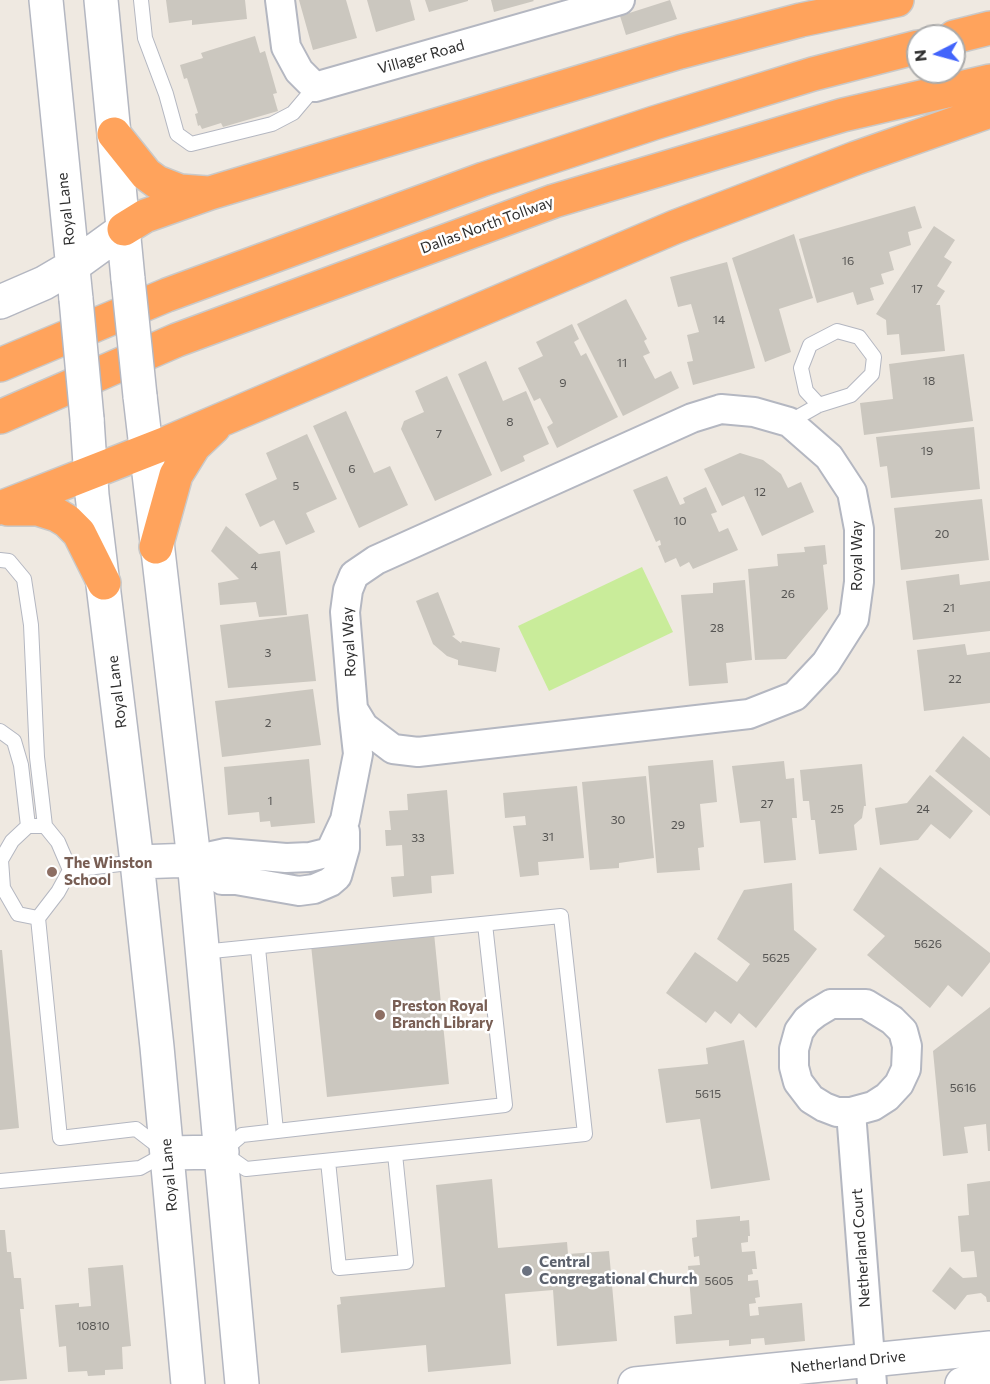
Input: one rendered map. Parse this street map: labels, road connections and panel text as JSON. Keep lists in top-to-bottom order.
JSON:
{
  "streets": {
    "highway": ["Dallas North Tollway"],
    "main road": ["Royal Lane", "Netherland Drive"],
    "street": ["Villager Road", "Royal Way", "Netherland Court"]
  },
  "crossings": [
    ["Netherland Court", "Netherland Drive"]
  ],
  "places": ["The Winston School", "Preston Royal Branch Library", "Central Congregational Church"],
  "house_numbers": [
    "16",
    "17",
    "14",
    "11",
    "18",
    "9",
    "8",
    "7",
    "19",
    "6",
    "5",
    "12",
    "10",
    "20",
    "4",
    "26",
    "21",
    "28",
    "3",
    "22",
    "2",
    "1",
    "27",
    "25",
    "24",
    "30",
    "29",
    "31",
    "33",
    "5626",
    "5625",
    "5616",
    "5615",
    "5605",
    "10810"
  ],
  "north": "left"
}
